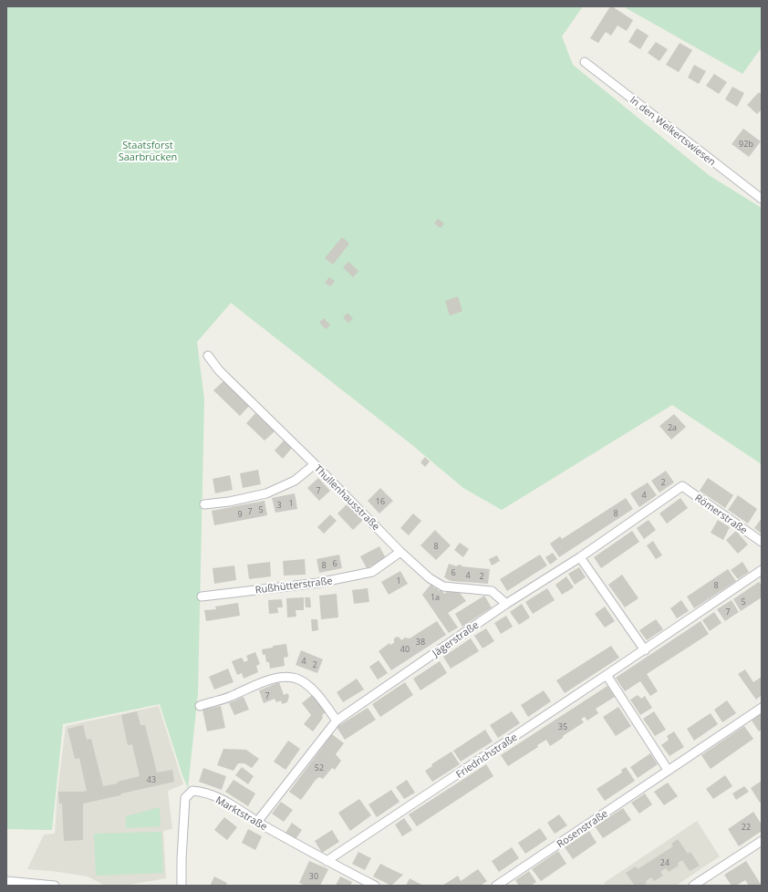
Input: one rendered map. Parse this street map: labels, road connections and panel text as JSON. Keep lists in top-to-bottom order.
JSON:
{
  "streets": {
    "street": [
      "In den Welkertswiesen",
      "Thullenhausstraße",
      "Römerstraße",
      "Rußhütterstraße",
      "Jägerstraße",
      "Friedrichstraße",
      "Marktstraße",
      "Rosenstraße"
    ]
  },
  "crossings": [
    ["Thullenhausstraße", "Rußhütterstraße"],
    ["Thullenhausstraße", "Jägerstraße"],
    ["Römerstraße", "Jägerstraße"],
    ["Jägerstraße", "Marktstraße"],
    ["Friedrichstraße", "Marktstraße"]
  ],
  "parks": ["Staatsforst Saarbrücken"],
  "house_numbers": [
    "92b",
    "2a",
    "2",
    "7",
    "4",
    "16",
    "1",
    "3",
    "5",
    "7",
    "8",
    "9",
    "8",
    "6",
    "8",
    "6",
    "4",
    "2",
    "1",
    "8",
    "1a",
    "5",
    "7",
    "38",
    "40",
    "4",
    "2",
    "7",
    "35",
    "52",
    "43",
    "22",
    "24",
    "30"
  ]
}
